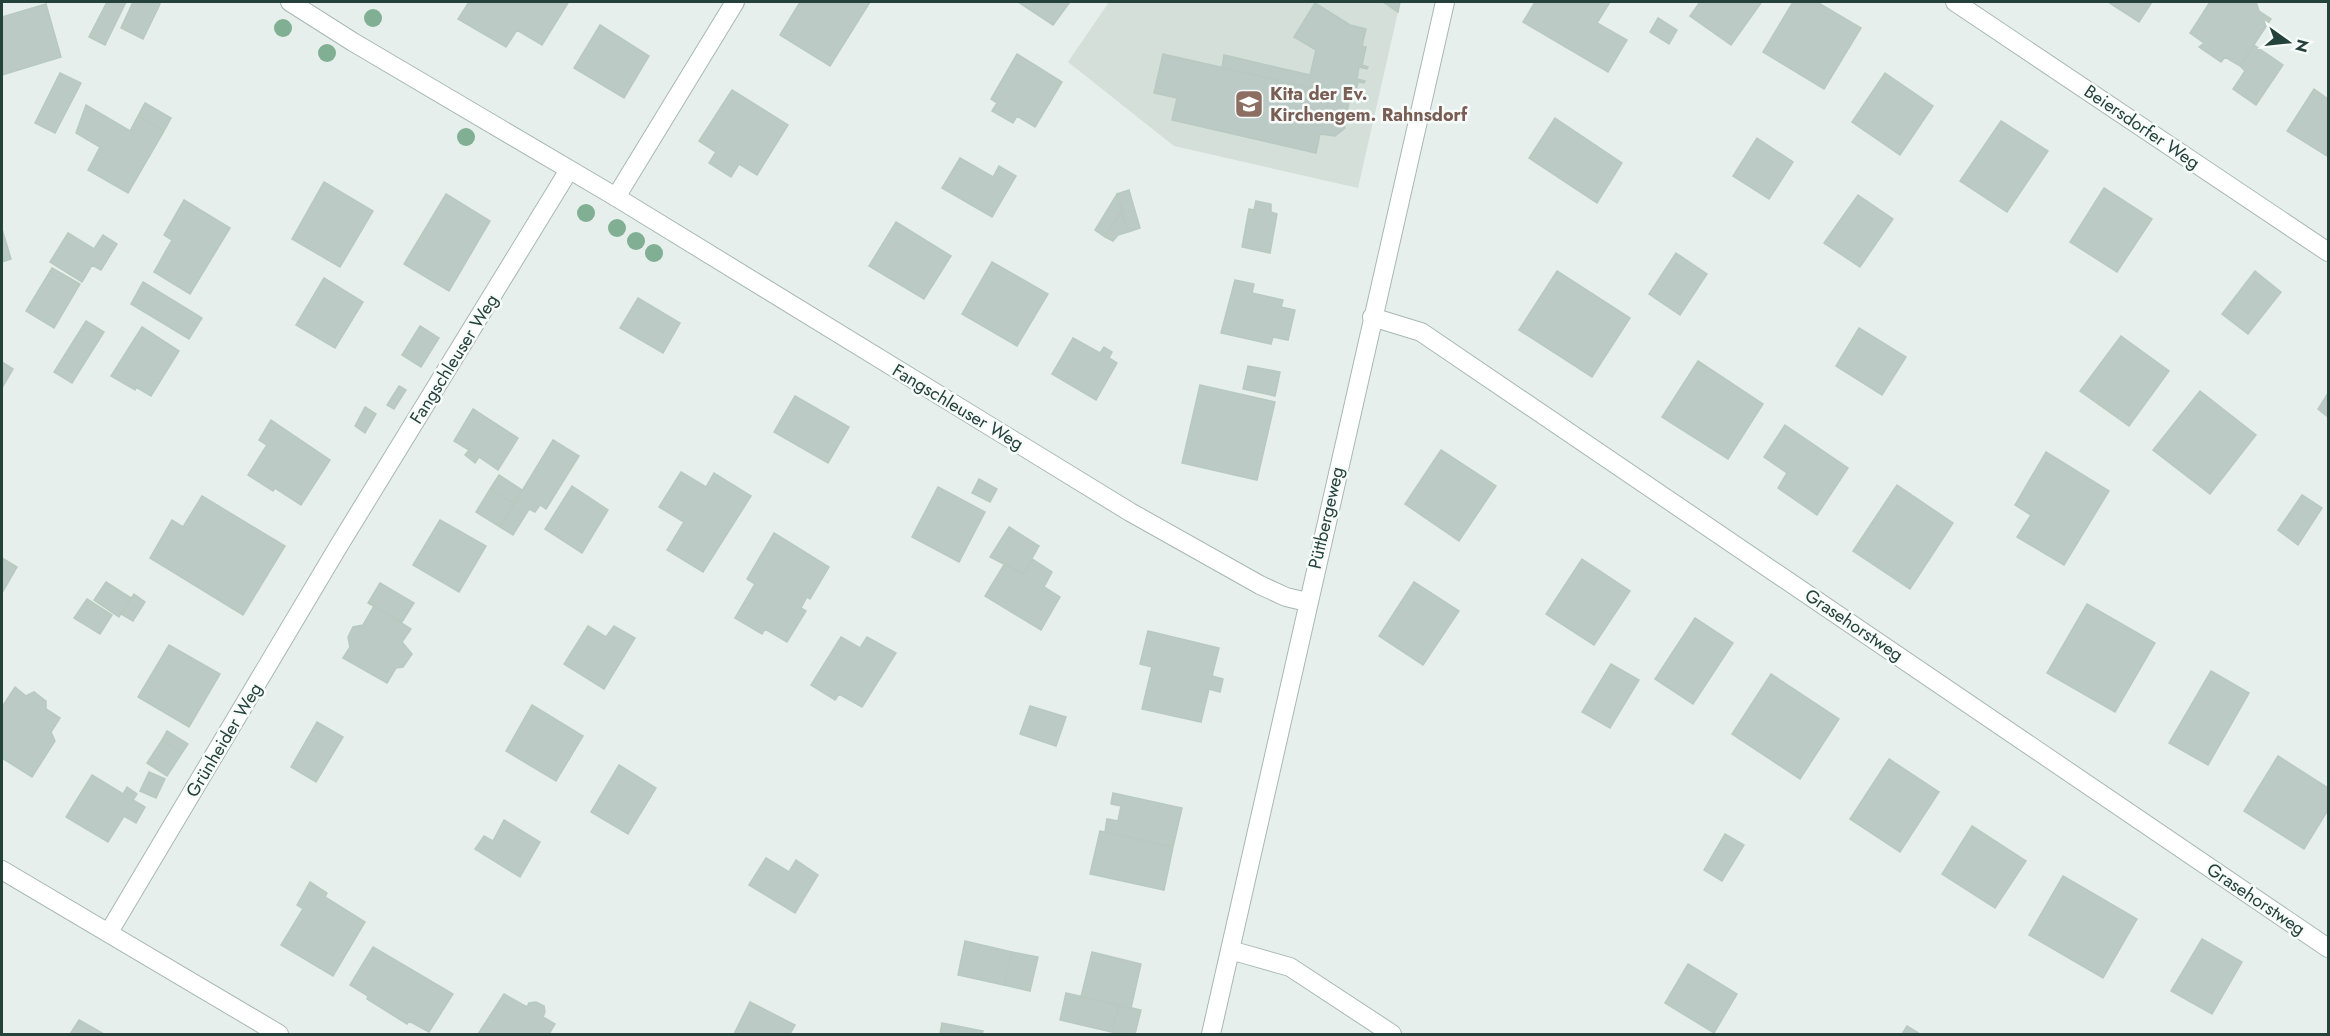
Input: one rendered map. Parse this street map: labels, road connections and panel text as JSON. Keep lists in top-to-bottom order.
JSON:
{
  "streets": {
    "street": [
      "Beiersdorfer Weg",
      "Fangschleuser Weg",
      "Püttbergeweg",
      "Grasehorstweg",
      "Grünheider Weg"
    ]
  },
  "crossings": [
    ["Fangschleuser Weg", "Püttbergeweg"],
    ["Fangschleuser Weg", "Grünheider Weg"],
    ["Püttbergeweg", "Grasehorstweg"]
  ],
  "places": {
    "school or university": ["Kita der Ev. Kirchengem. Rahnsdorf"]
  },
  "north": "right"
}
